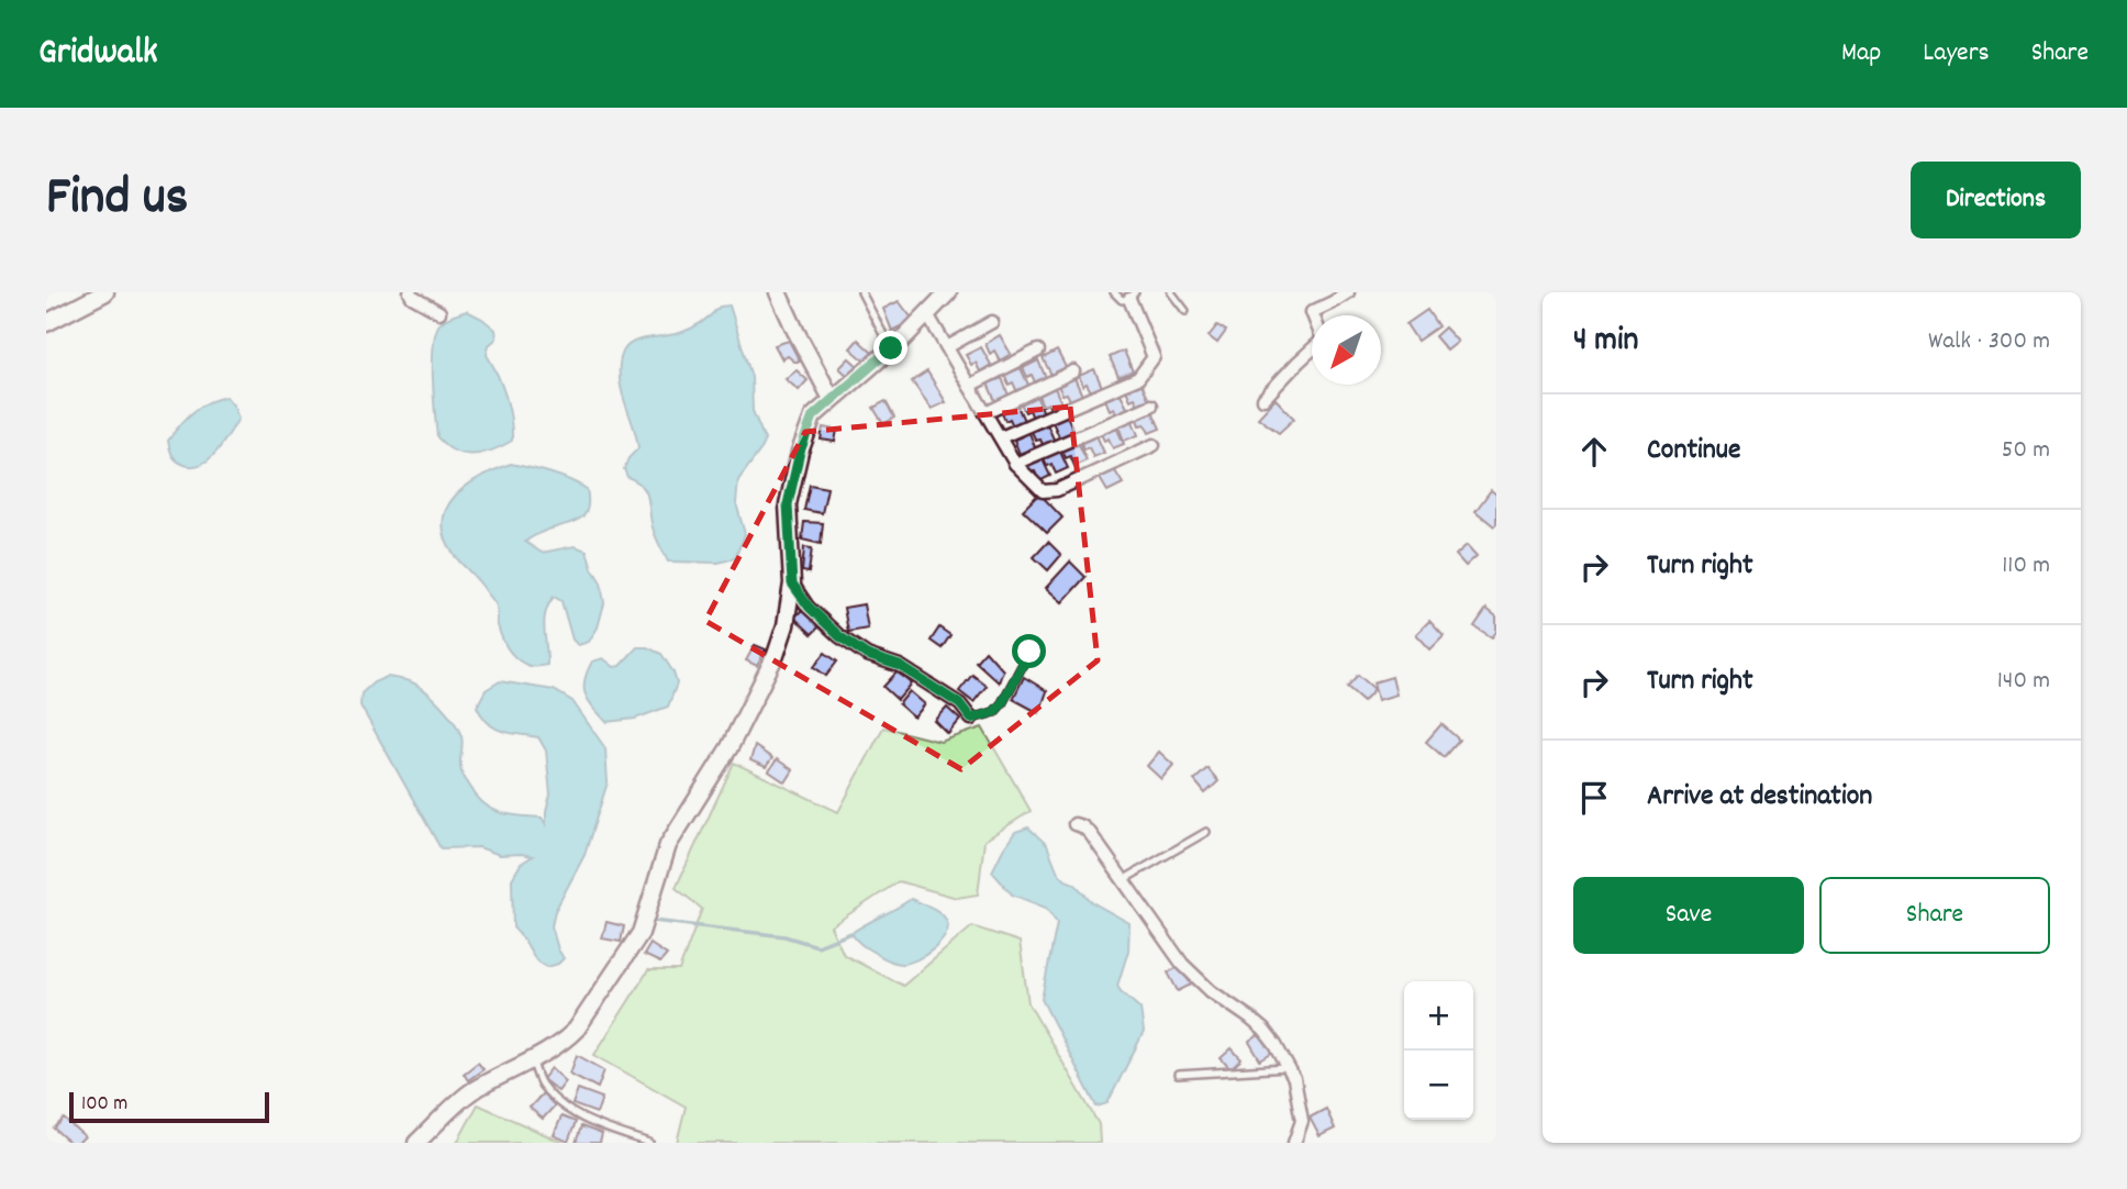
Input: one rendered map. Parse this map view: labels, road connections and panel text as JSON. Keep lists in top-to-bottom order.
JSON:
{
  "scale_bar": "100 m",
  "north": "bottom left",
  "page": {
    "header": "Gridwalk",
    "nav": ["Map", "Layers", "Share"],
    "title": "Find us",
    "buttons": [
      "Directions",
      ["Save", "Share"]
    ],
    "heading": ["4 min", "Walk · 300 m"],
    "list": [
      ["Continue", "50 m"],
      ["Turn right", "110 m"],
      ["Turn right", "140 m"],
      "Arrive at destination"
    ],
    "map_buttons": ["+", "−"],
    "scale": "100 m"
  }
}
